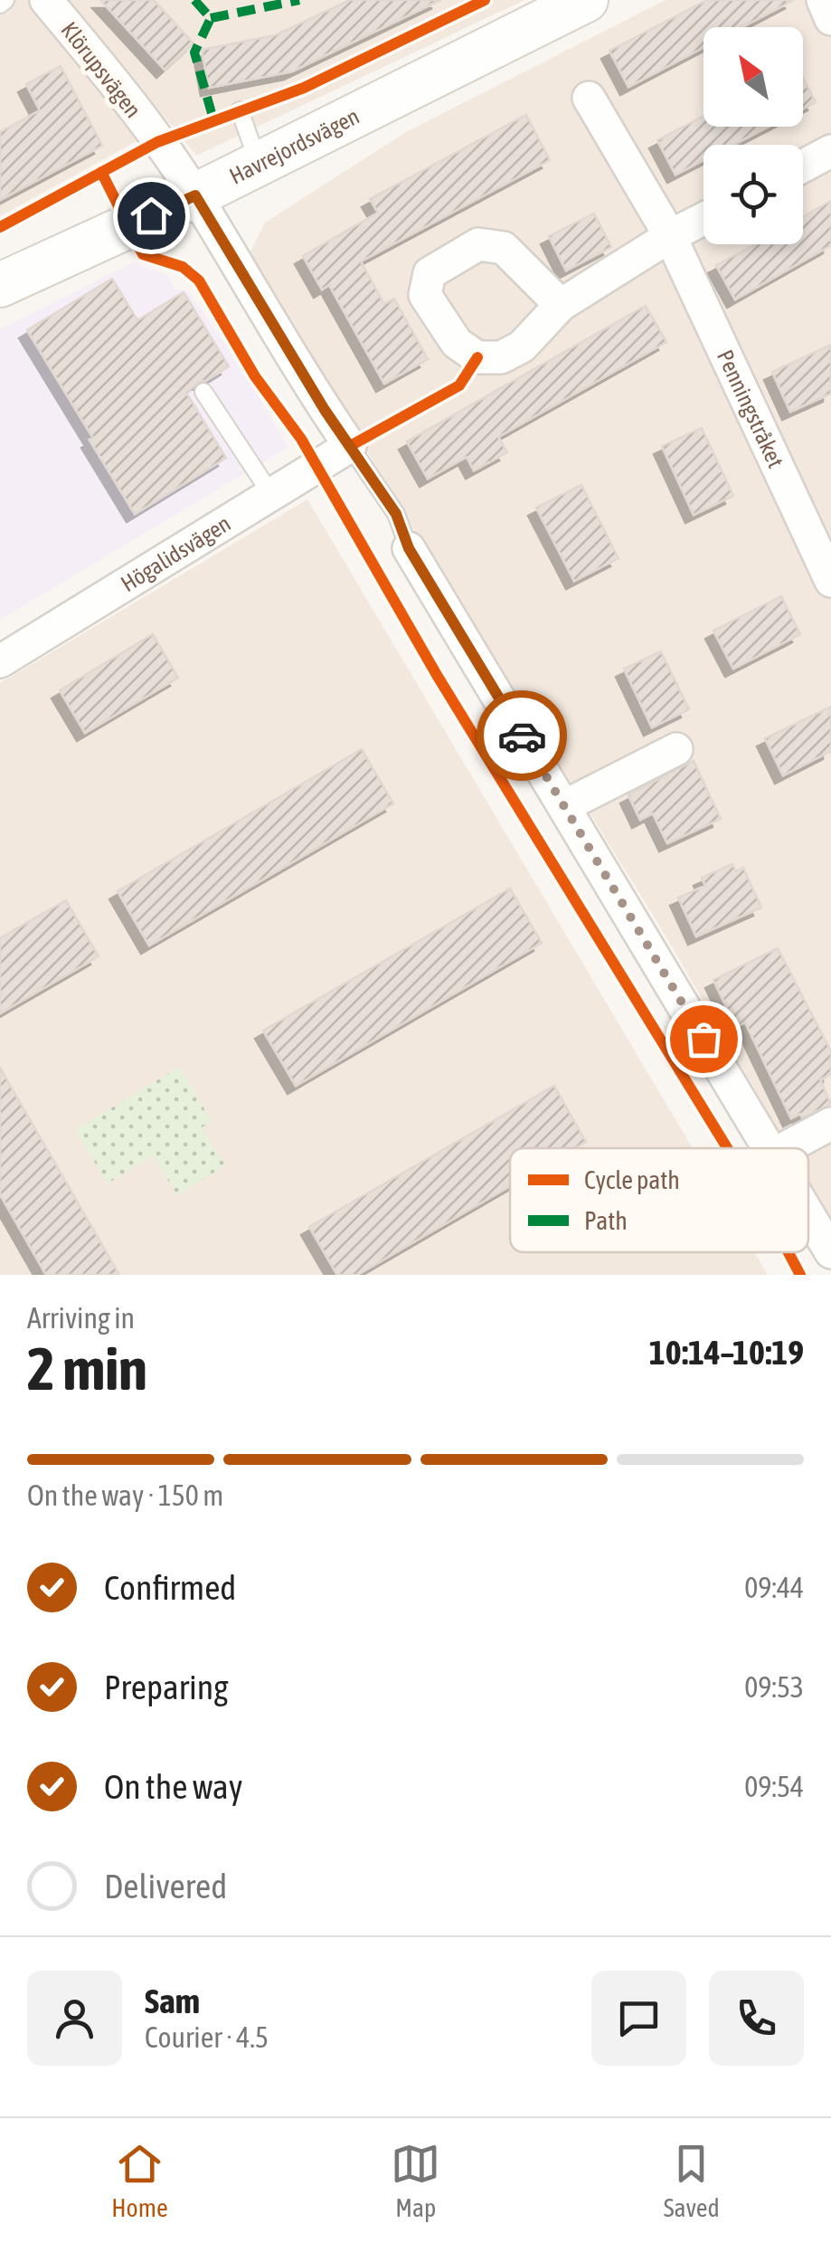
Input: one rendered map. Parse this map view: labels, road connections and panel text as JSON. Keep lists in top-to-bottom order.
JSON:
{
  "streets": {
    "street": [
      "Klörupsvägen",
      "Havrejordsvägen",
      "Penningstråket",
      "Högalidsvägen"
    ]
  },
  "crossings": [
    ["Klörupsvägen", "Havrejordsvägen"],
    ["Klörupsvägen", "Högalidsvägen"]
  ],
  "legend": ["Cycle path", "Path"],
  "north": "top left",
  "page": {
    "heading": ["2 min", "Arriving in", "10:14–10:19"],
    "panel": ["Sam", "Courier · 4.5"],
    "bar": "On the way · 150 m",
    "list": [
      ["Confirmed", "09:44"],
      ["Preparing", "09:53"],
      ["On the way", "09:54"],
      "Delivered"
    ],
    "tabs": ["Home", "Map", "Saved"]
  }
}
